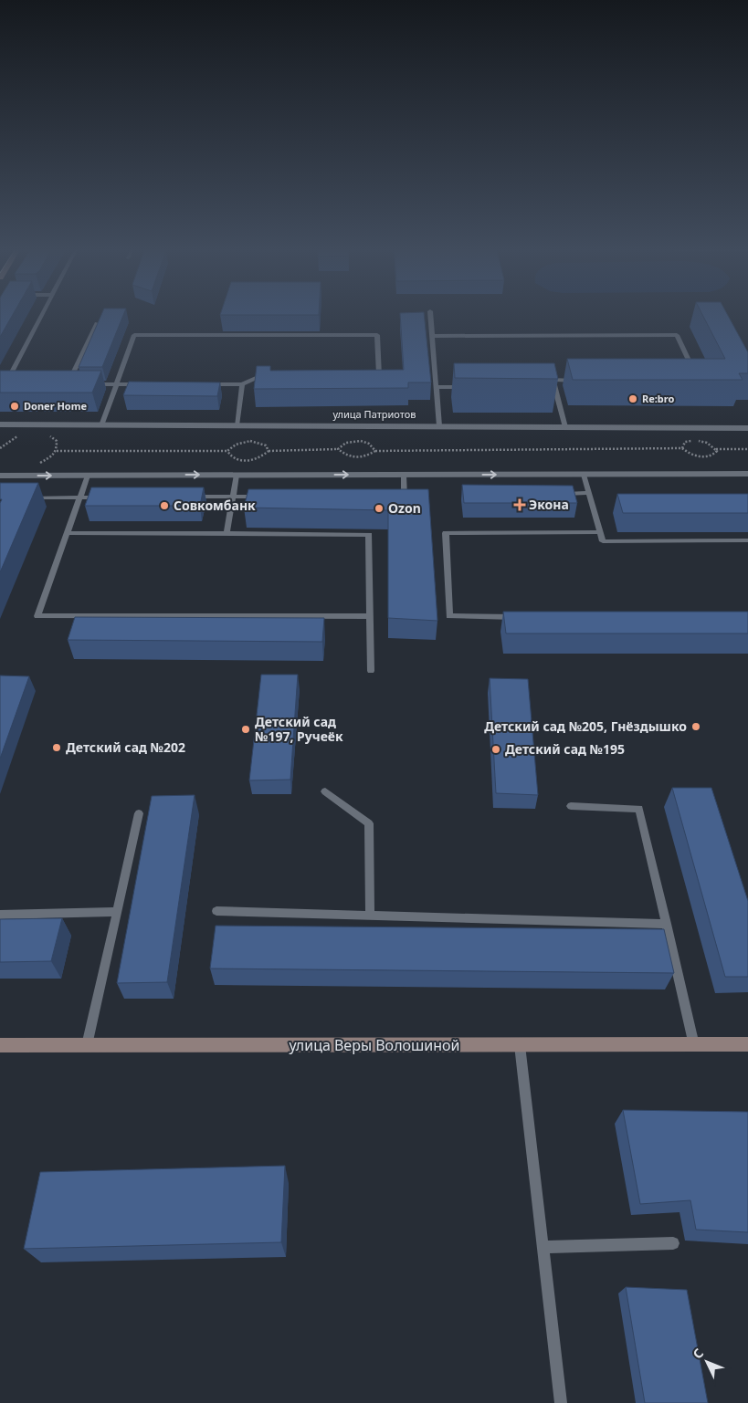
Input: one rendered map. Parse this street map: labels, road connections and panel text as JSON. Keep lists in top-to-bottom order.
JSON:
{
  "streets": {
    "street": ["улица Патриотов", "улица Веры Волошиной"]
  },
  "places": {
    "other": [
      "Re:bro",
      "Doner Home",
      "Совкомбанк",
      "Ozon",
      "Детский сад №205, Гнёздышко",
      "Детский сад №197, Ручеёк",
      "Детский сад №202",
      "Детский сад №195"
    ],
    "health": ["Экона"]
  },
  "north": "top left"
}
